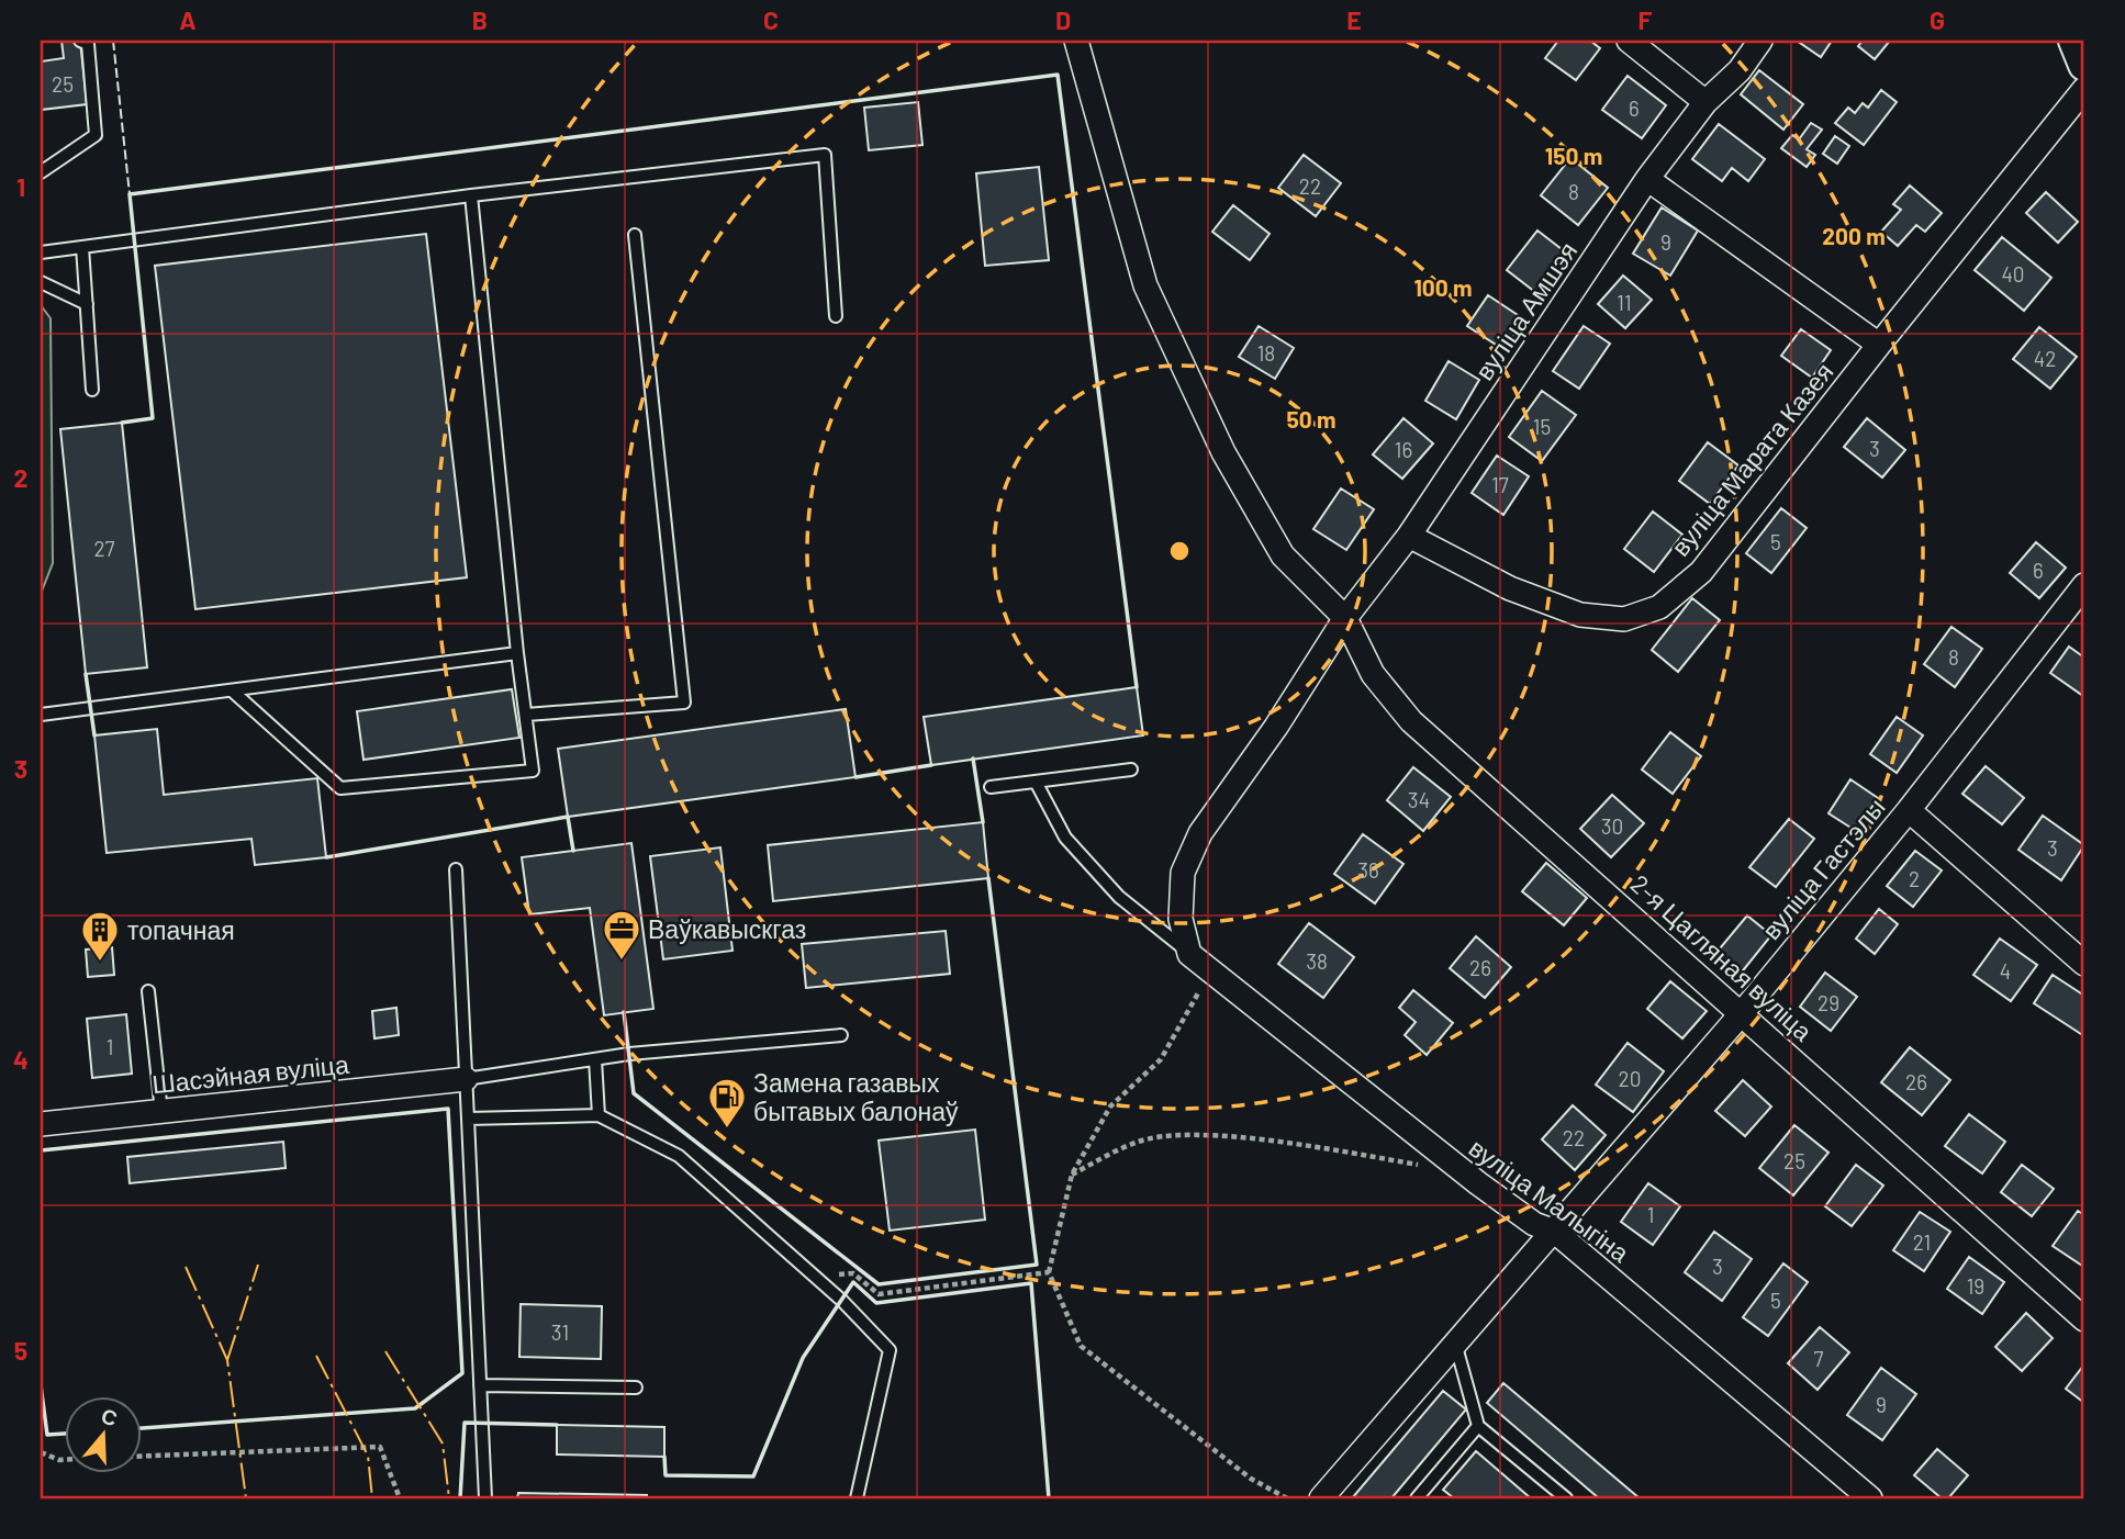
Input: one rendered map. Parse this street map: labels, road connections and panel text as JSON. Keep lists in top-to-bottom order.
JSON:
{
  "streets": {
    "street": [
      "вуліца Амшэя",
      "вуліца Марата Казея",
      "вуліца Гастэлы",
      "2-я Цагляная вуліца",
      "Шасэйная вуліца",
      "вуліца Малыгіна"
    ]
  },
  "crossings": [
    ["вуліца Амшэя", "вуліца Марата Казея"],
    ["вуліца Амшэя", "2-я Цагляная вуліца"],
    ["вуліца Амшэя", "вуліца Малыгіна"],
    ["вуліца Гастэлы", "2-я Цагляная вуліца"],
    ["вуліца Гастэлы", "вуліца Малыгіна"]
  ],
  "places": {
    "office": ["Ваўкавыскгаз"],
    "building": ["топачная"],
    "fuel station": ["Замена газавых бытавых балонаў"]
  },
  "house_numbers": [
    "25",
    "6",
    "22",
    "8",
    "9",
    "40",
    "11",
    "18",
    "42",
    "15",
    "3",
    "16",
    "17",
    "5",
    "27",
    "6",
    "8",
    "34",
    "30",
    "3",
    "36",
    "2",
    "38",
    "26",
    "4",
    "29",
    "1",
    "20",
    "26",
    "22",
    "25",
    "1",
    "21",
    "3",
    "19",
    "5",
    "31",
    "7",
    "9"
  ],
  "north": "top",
  "grid": {
    "columns": [
      "A",
      "B",
      "C",
      "D",
      "E",
      "F",
      "G"
    ],
    "rows": [
      "1",
      "2",
      "3",
      "4",
      "5"
    ]
  },
  "rings": [
    "150 m",
    "200 m",
    "100 m",
    "50 m"
  ]
}
